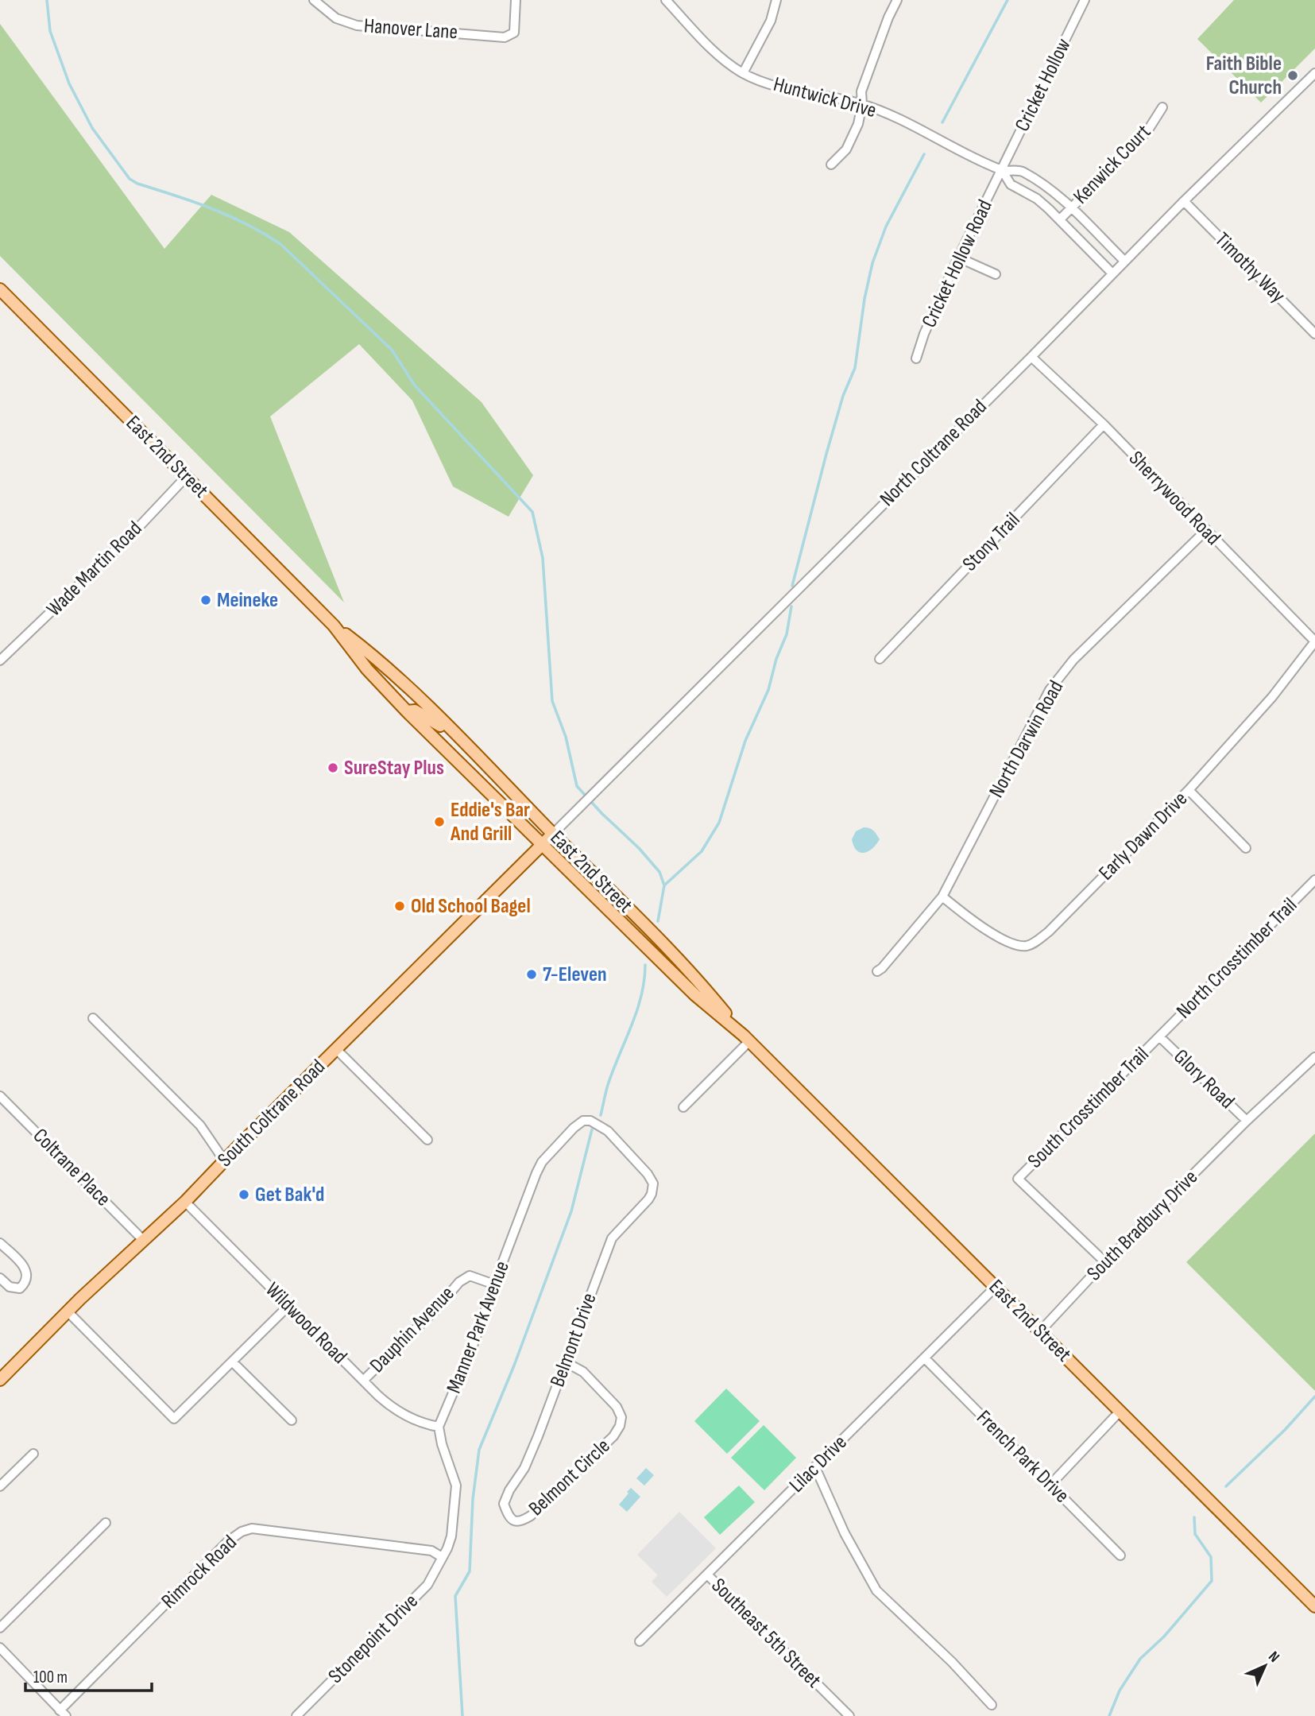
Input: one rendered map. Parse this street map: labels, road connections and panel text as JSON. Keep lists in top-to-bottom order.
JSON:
{
  "streets": {
    "main road": ["East 2nd Street", "South Coltrane Road"],
    "street": [
      "Hanover Lane",
      "Cricket Hollow",
      "Huntwick Drive",
      "Kenwick Court",
      "Cricket Hollow Road",
      "Timothy Way",
      "North Coltrane Road",
      "Sherrywood Road",
      "Stony Trail",
      "Wade Martin Road",
      "North Darwin Road",
      "Early Dawn Drive",
      "North Crosstimber Trail",
      "Glory Road",
      "South Crosstimber Trail",
      "Coltrane Place",
      "South Bradbury Drive",
      "Wildwood Road",
      "Manner Park Avenue",
      "Dauphin Avenue",
      "Belmont Drive",
      "French Park Drive",
      "Lilac Drive",
      "Belmont Circle",
      "Rimrock Road",
      "Southeast 5th Street",
      "Stonepoint Drive"
    ]
  },
  "crossings": [
    ["Cricket Hollow", "Huntwick Drive"],
    ["Cricket Hollow", "Cricket Hollow Road"],
    ["Huntwick Drive", "Kenwick Court"],
    ["Huntwick Drive", "Cricket Hollow Road"],
    ["Huntwick Drive", "North Coltrane Road"],
    ["Timothy Way", "North Coltrane Road"],
    ["North Coltrane Road", "East 2nd Street"],
    ["North Coltrane Road", "Sherrywood Road"],
    ["North Coltrane Road", "South Coltrane Road"],
    ["East 2nd Street", "Wade Martin Road"],
    ["East 2nd Street", "South Coltrane Road"],
    ["East 2nd Street", "South Bradbury Drive"],
    ["East 2nd Street", "Lilac Drive"],
    ["Sherrywood Road", "Stony Trail"],
    ["Sherrywood Road", "North Darwin Road"],
    ["Sherrywood Road", "Early Dawn Drive"],
    ["North Darwin Road", "Early Dawn Drive"],
    ["North Crosstimber Trail", "Glory Road"],
    ["North Crosstimber Trail", "South Crosstimber Trail"],
    ["Glory Road", "South Crosstimber Trail"],
    ["Glory Road", "South Bradbury Drive"],
    ["South Crosstimber Trail", "South Bradbury Drive"],
    ["South Coltrane Road", "Coltrane Place"],
    ["South Coltrane Road", "Wildwood Road"],
    ["Wildwood Road", "Manner Park Avenue"],
    ["Wildwood Road", "Dauphin Avenue"],
    ["Manner Park Avenue", "Dauphin Avenue"],
    ["Manner Park Avenue", "Belmont Drive"],
    ["Belmont Drive", "Belmont Circle"],
    ["French Park Drive", "Lilac Drive"],
    ["Lilac Drive", "Southeast 5th Street"],
    ["Rimrock Road", "Stonepoint Drive"]
  ],
  "places": [
    "Faith Bible Church",
    "Meineke",
    "SureStay Plus",
    "Eddie's Bar And Grill",
    "Old School Bagel",
    "7-Eleven",
    "Get Bak'd"
  ],
  "scale_bar": "100 m",
  "north": "top right"
}
